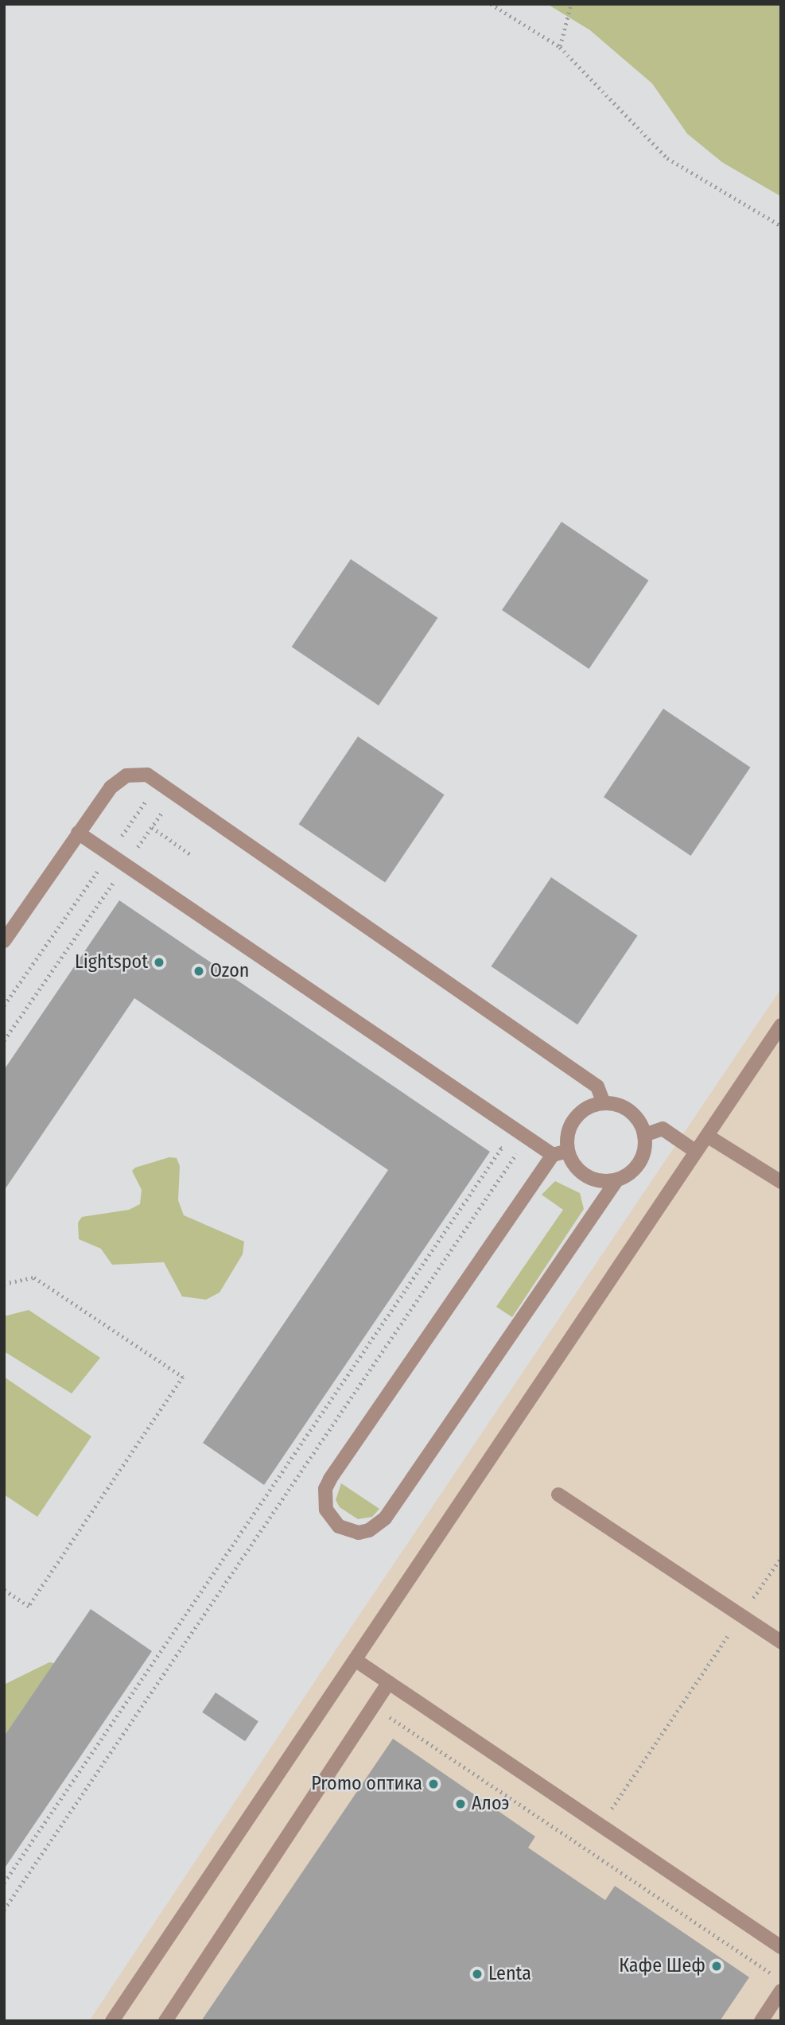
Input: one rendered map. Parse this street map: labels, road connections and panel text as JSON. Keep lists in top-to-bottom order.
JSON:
{
  "places": [
    "Lightspot",
    "Ozon",
    "Promo оптика",
    "Алоэ",
    "Кафе Шеф",
    "Lenta"
  ]
}
